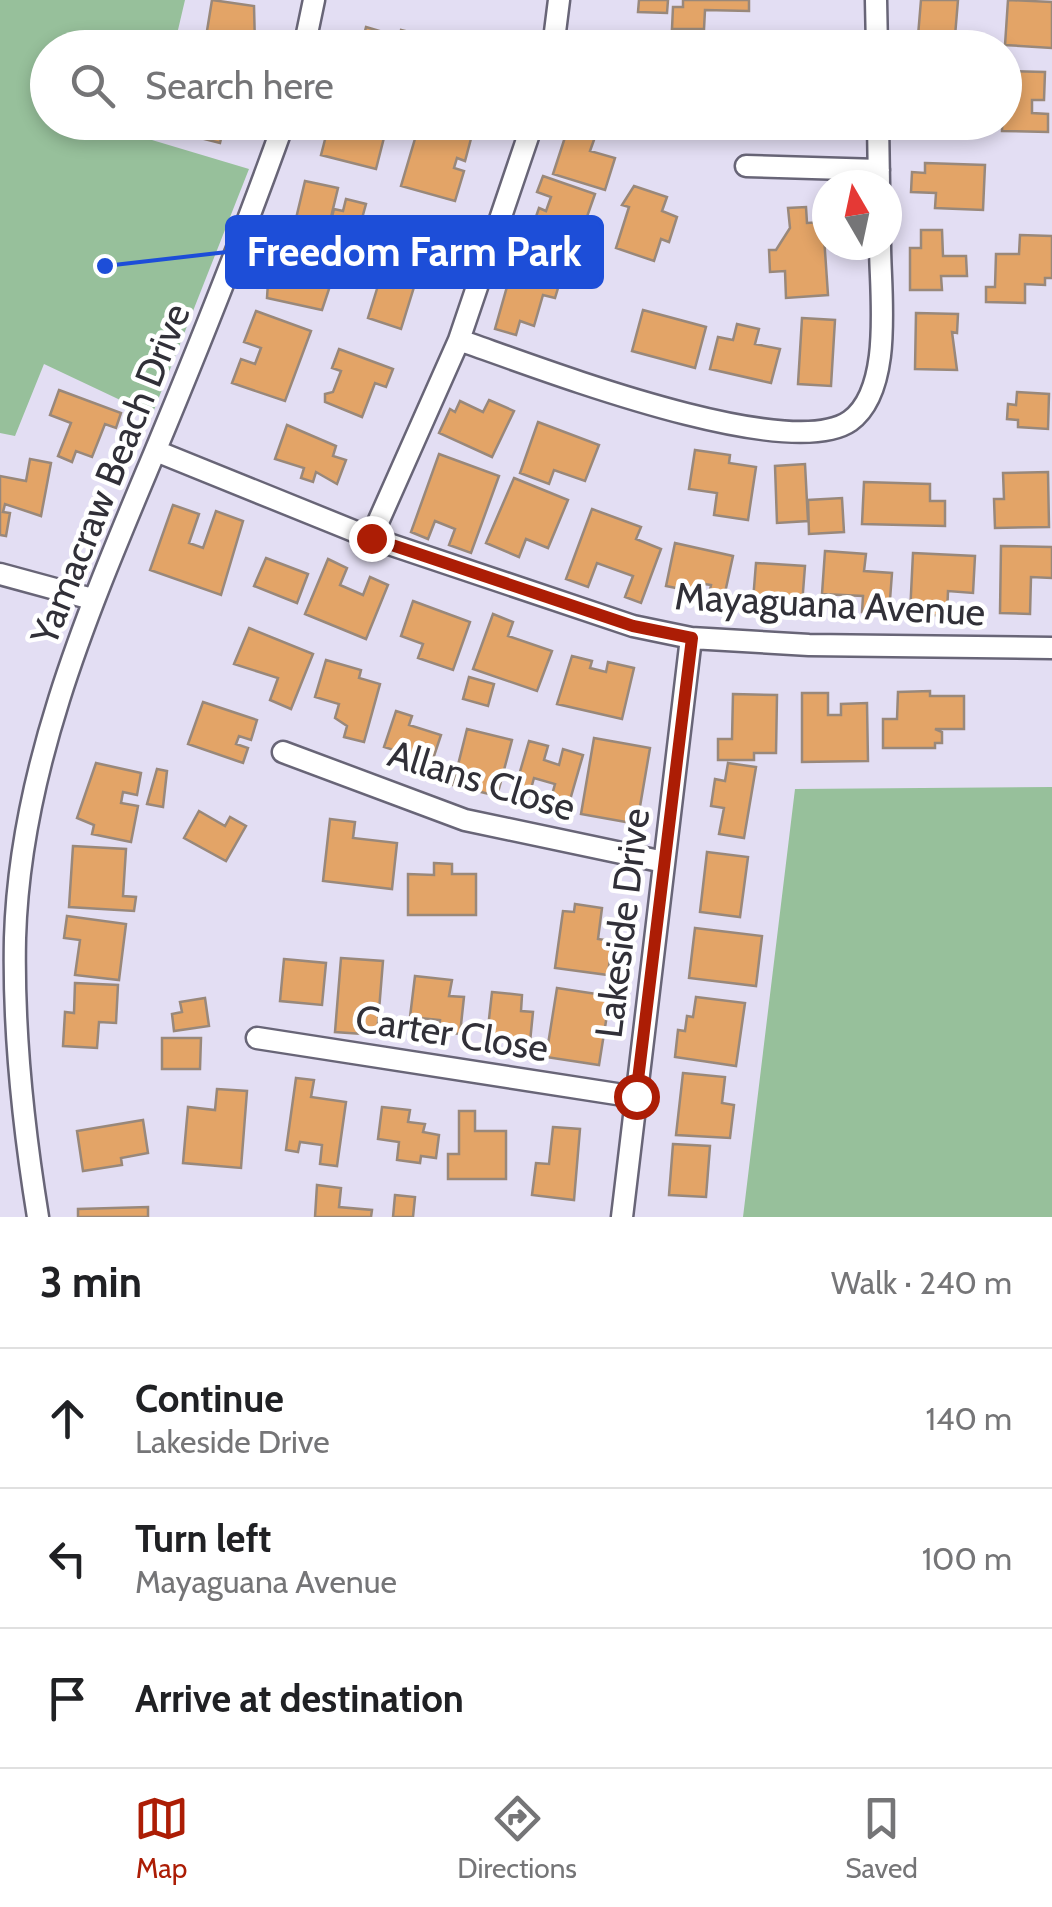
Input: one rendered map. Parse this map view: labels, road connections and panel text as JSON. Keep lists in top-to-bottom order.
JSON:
{
  "streets": {
    "street": [
      "Yamacraw Beach Drive",
      "Mayaguana Avenue",
      "Allans Close",
      "Lakeside Drive",
      "Carter Close"
    ]
  },
  "crossings": [
    ["Yamacraw Beach Drive", "Mayaguana Avenue"],
    ["Mayaguana Avenue", "Lakeside Drive"],
    ["Allans Close", "Lakeside Drive"],
    ["Lakeside Drive", "Carter Close"]
  ],
  "places": ["Freedom Farm Park"],
  "north": "top",
  "page": {
    "search": "Search here",
    "heading": ["3 min", "Walk · 240 m"],
    "list": [
      ["Continue", "Lakeside Drive", "140 m"],
      ["Turn left", "Mayaguana Avenue", "100 m"],
      "Arrive at destination"
    ],
    "nav": ["Map", "Directions", "Saved"]
  }
}
